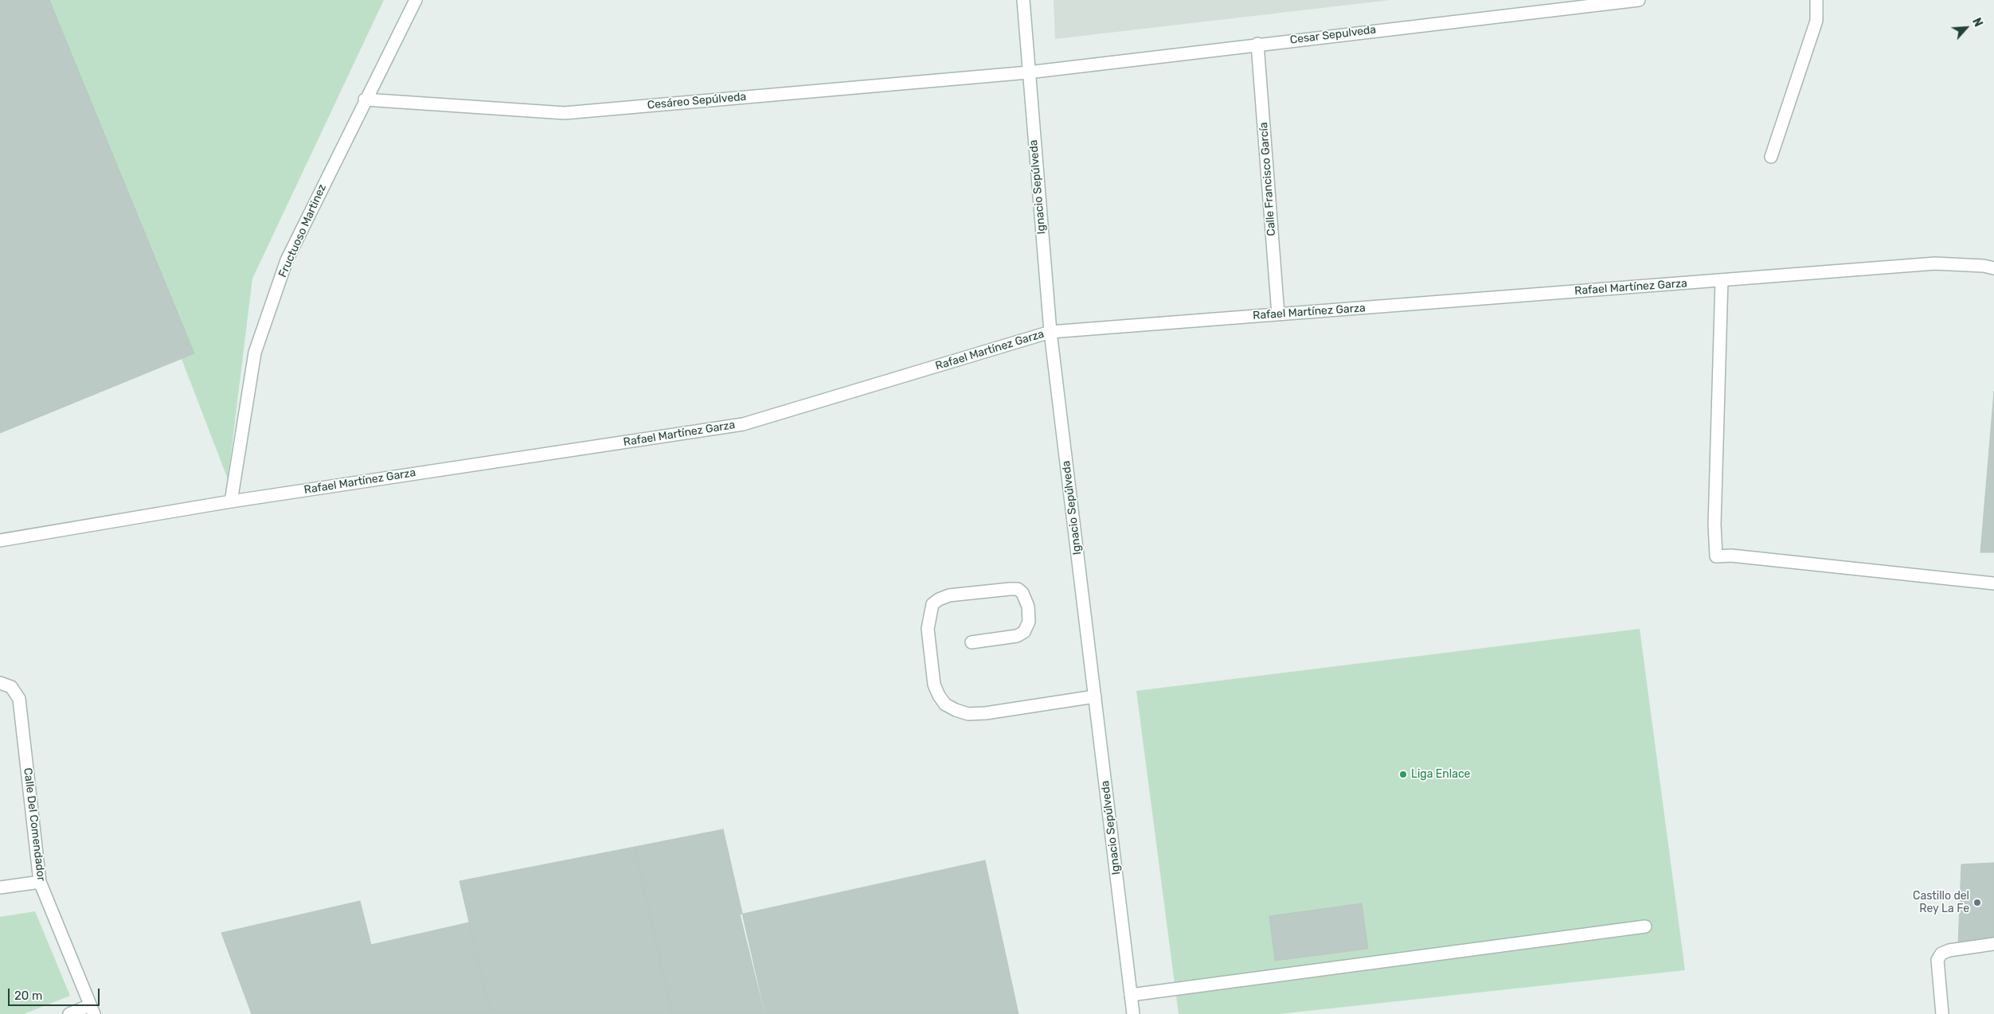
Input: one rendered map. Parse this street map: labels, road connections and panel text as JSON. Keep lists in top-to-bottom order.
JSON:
{
  "streets": {
    "street": [
      "Cesar Sepulveda",
      "Cesáreo Sepúlveda",
      "Calle Francisco García",
      "Ignacio Sepúlveda",
      "Fructuoso Martinez",
      "Rafael Martínez Garza",
      "Calle Del Comendador"
    ]
  },
  "crossings": [
    ["Cesar Sepulveda", "Cesáreo Sepúlveda"],
    ["Cesar Sepulveda", "Calle Francisco García"],
    ["Cesar Sepulveda", "Ignacio Sepúlveda"],
    ["Cesáreo Sepúlveda", "Ignacio Sepúlveda"],
    ["Cesáreo Sepúlveda", "Fructuoso Martinez"],
    ["Calle Francisco García", "Rafael Martínez Garza"],
    ["Ignacio Sepúlveda", "Rafael Martínez Garza"],
    ["Fructuoso Martinez", "Rafael Martínez Garza"]
  ],
  "places": ["Liga Enlace", "Castillo del Rey La Fe"],
  "scale_bar": "20 m",
  "north": "top right"
}
